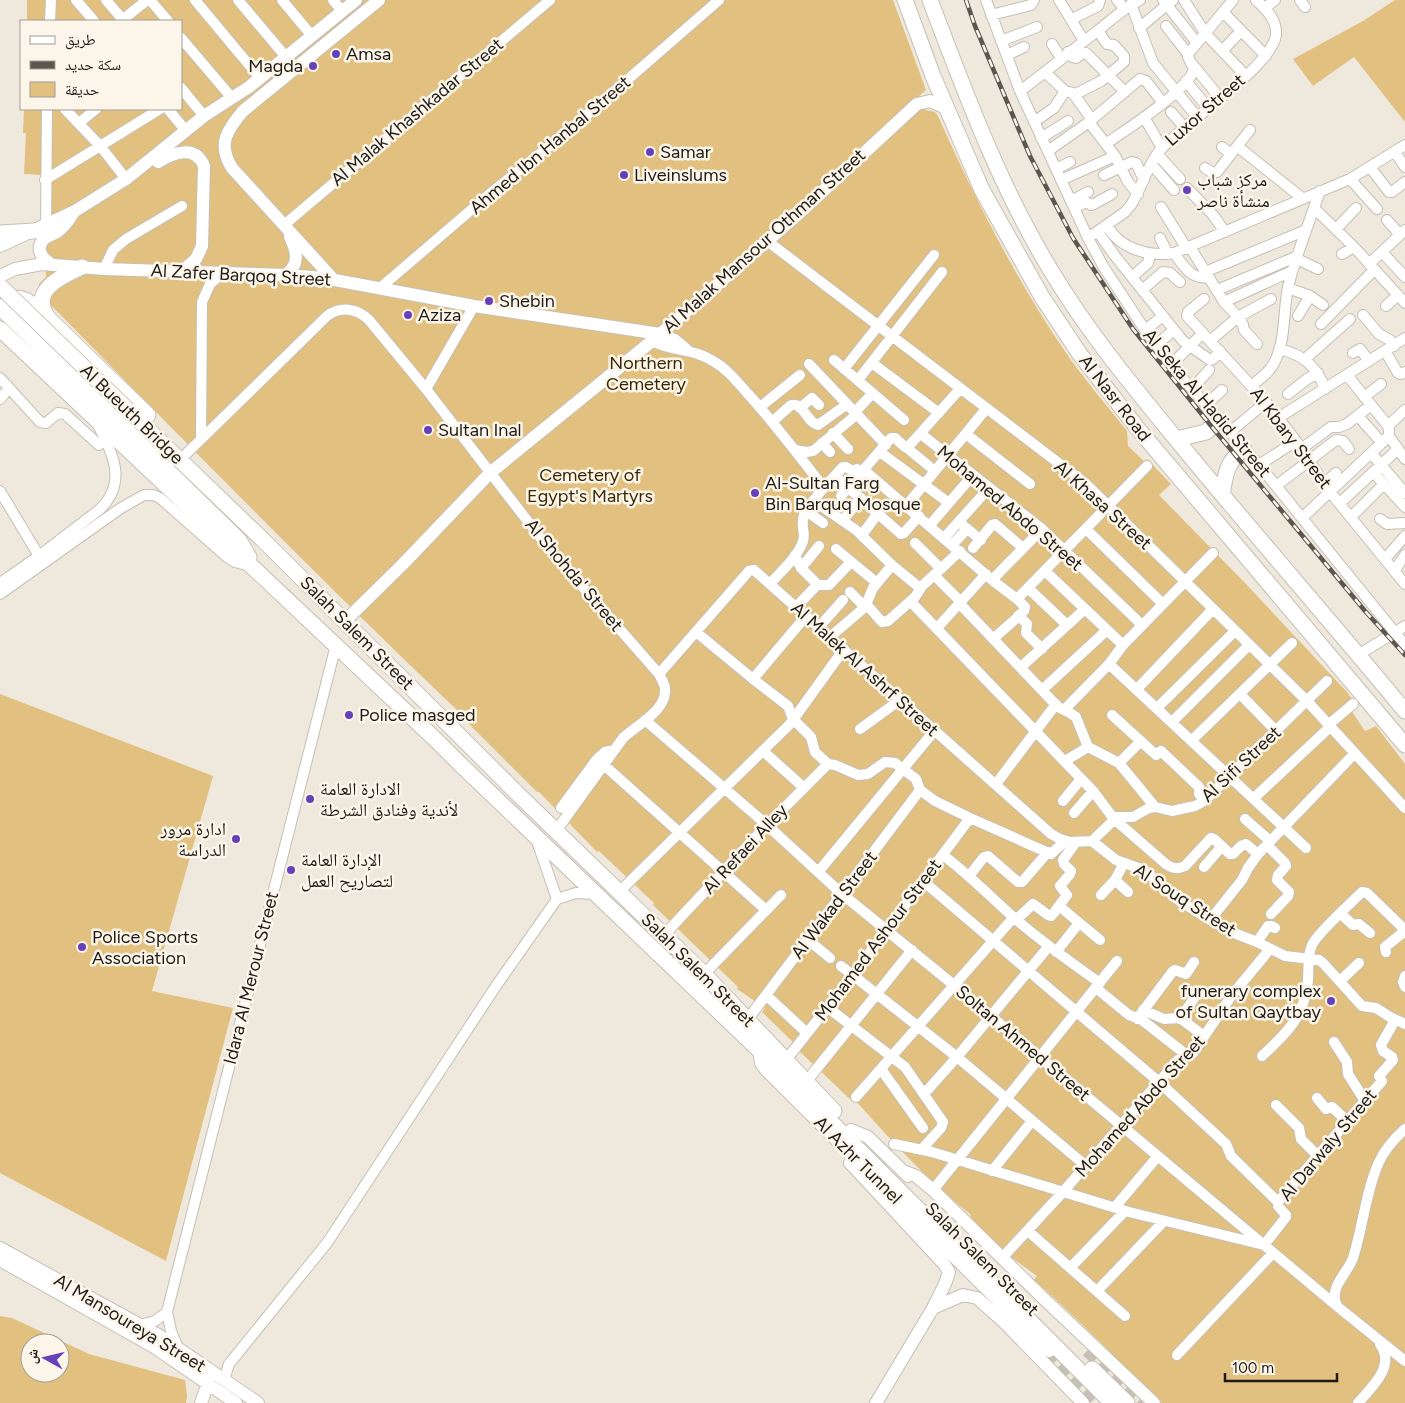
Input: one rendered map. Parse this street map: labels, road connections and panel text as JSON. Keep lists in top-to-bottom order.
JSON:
{
  "streets": {
    "highway": ["Al Nasr Road", "Al Bueuth Bridge", "Salah Salem Street"],
    "main road": [
      "Al Malak Mansour Othman Street",
      "Al Zafer Barqoq Street",
      "Al Azhr Tunnel",
      "Al Mansoureya Street"
    ],
    "street": [
      "Luxor Street",
      "Al Malak Khashkadar Street",
      "Ahmed Ibn Hanbal Street",
      "Al Seka Al Hadid Street",
      "Al Kbary Street",
      "Al Khasa Street",
      "Mohamed Abdo Street",
      "Al Shohda' Street",
      "Al Malek Al Ashrf Street",
      "Al Sifi Street",
      "Al Refaei Alley",
      "Al Souq Street",
      "Al Wakad Street",
      "Mohamed Ashour Street",
      "Idara Al Merour Street",
      "Soltan Ahmed Street",
      "Al Darwaly Street"
    ]
  },
  "crossings": [
    ["Luxor Street", "Al Seka Al Hadid Street"],
    ["Ahmed Ibn Hanbal Street", "Al Zafer Barqoq Street"],
    ["Al Malak Mansour Othman Street", "Al Zafer Barqoq Street"],
    ["Al Malak Mansour Othman Street", "Al Nasr Road"],
    ["Al Malak Mansour Othman Street", "Al Khasa Street"],
    ["Al Malak Mansour Othman Street", "Al Shohda' Street"],
    ["Al Malak Mansour Othman Street", "Salah Salem Street"],
    ["Al Bueuth Bridge", "Salah Salem Street"],
    ["Al Khasa Street", "Al Sifi Street"],
    ["Mohamed Abdo Street", "Al Souq Street"],
    ["Mohamed Abdo Street", "Soltan Ahmed Street"],
    ["Al Shohda' Street", "Salah Salem Street"],
    ["Al Shohda' Street", "Al Malek Al Ashrf Street"],
    ["Al Shohda' Street", "Soltan Ahmed Street"],
    ["Salah Salem Street", "Al Refaei Alley"],
    ["Salah Salem Street", "Al Wakad Street"],
    ["Salah Salem Street", "Mohamed Ashour Street"],
    ["Salah Salem Street", "Idara Al Merour Street"],
    ["Salah Salem Street", "Al Azhr Tunnel"],
    ["Al Malek Al Ashrf Street", "Al Souq Street"],
    ["Al Refaei Alley", "Soltan Ahmed Street"],
    ["Al Souq Street", "Al Darwaly Street"],
    ["Al Wakad Street", "Soltan Ahmed Street"],
    ["Mohamed Ashour Street", "Soltan Ahmed Street"],
    ["Idara Al Merour Street", "Al Mansoureya Street"],
    ["Soltan Ahmed Street", "Al Darwaly Street"]
  ],
  "parks": ["Northern Cemetery", "Cemetery of Egypt's Martyrs"],
  "places": [
    "Amsa",
    "Magda",
    "Samar",
    "Liveinslums",
    "مركز شباب منشأة ناصر",
    "Shebin",
    "Aziza",
    "Sultan Inal",
    "Al-Sultan Farg Bin Barquq Mosque",
    "Police masged",
    "الادارة العامة لأندية وفنادق الشرطة",
    "ادارة مرور الدراسة",
    "الإدارة العامة لتصاريح العمل",
    "Police Sports Association",
    "funerary complex of Sultan Qaytbay"
  ],
  "legend": ["طريق", "سكة حديد", "حديقة"],
  "scale_bar": "100 m",
  "north": "left"
}
